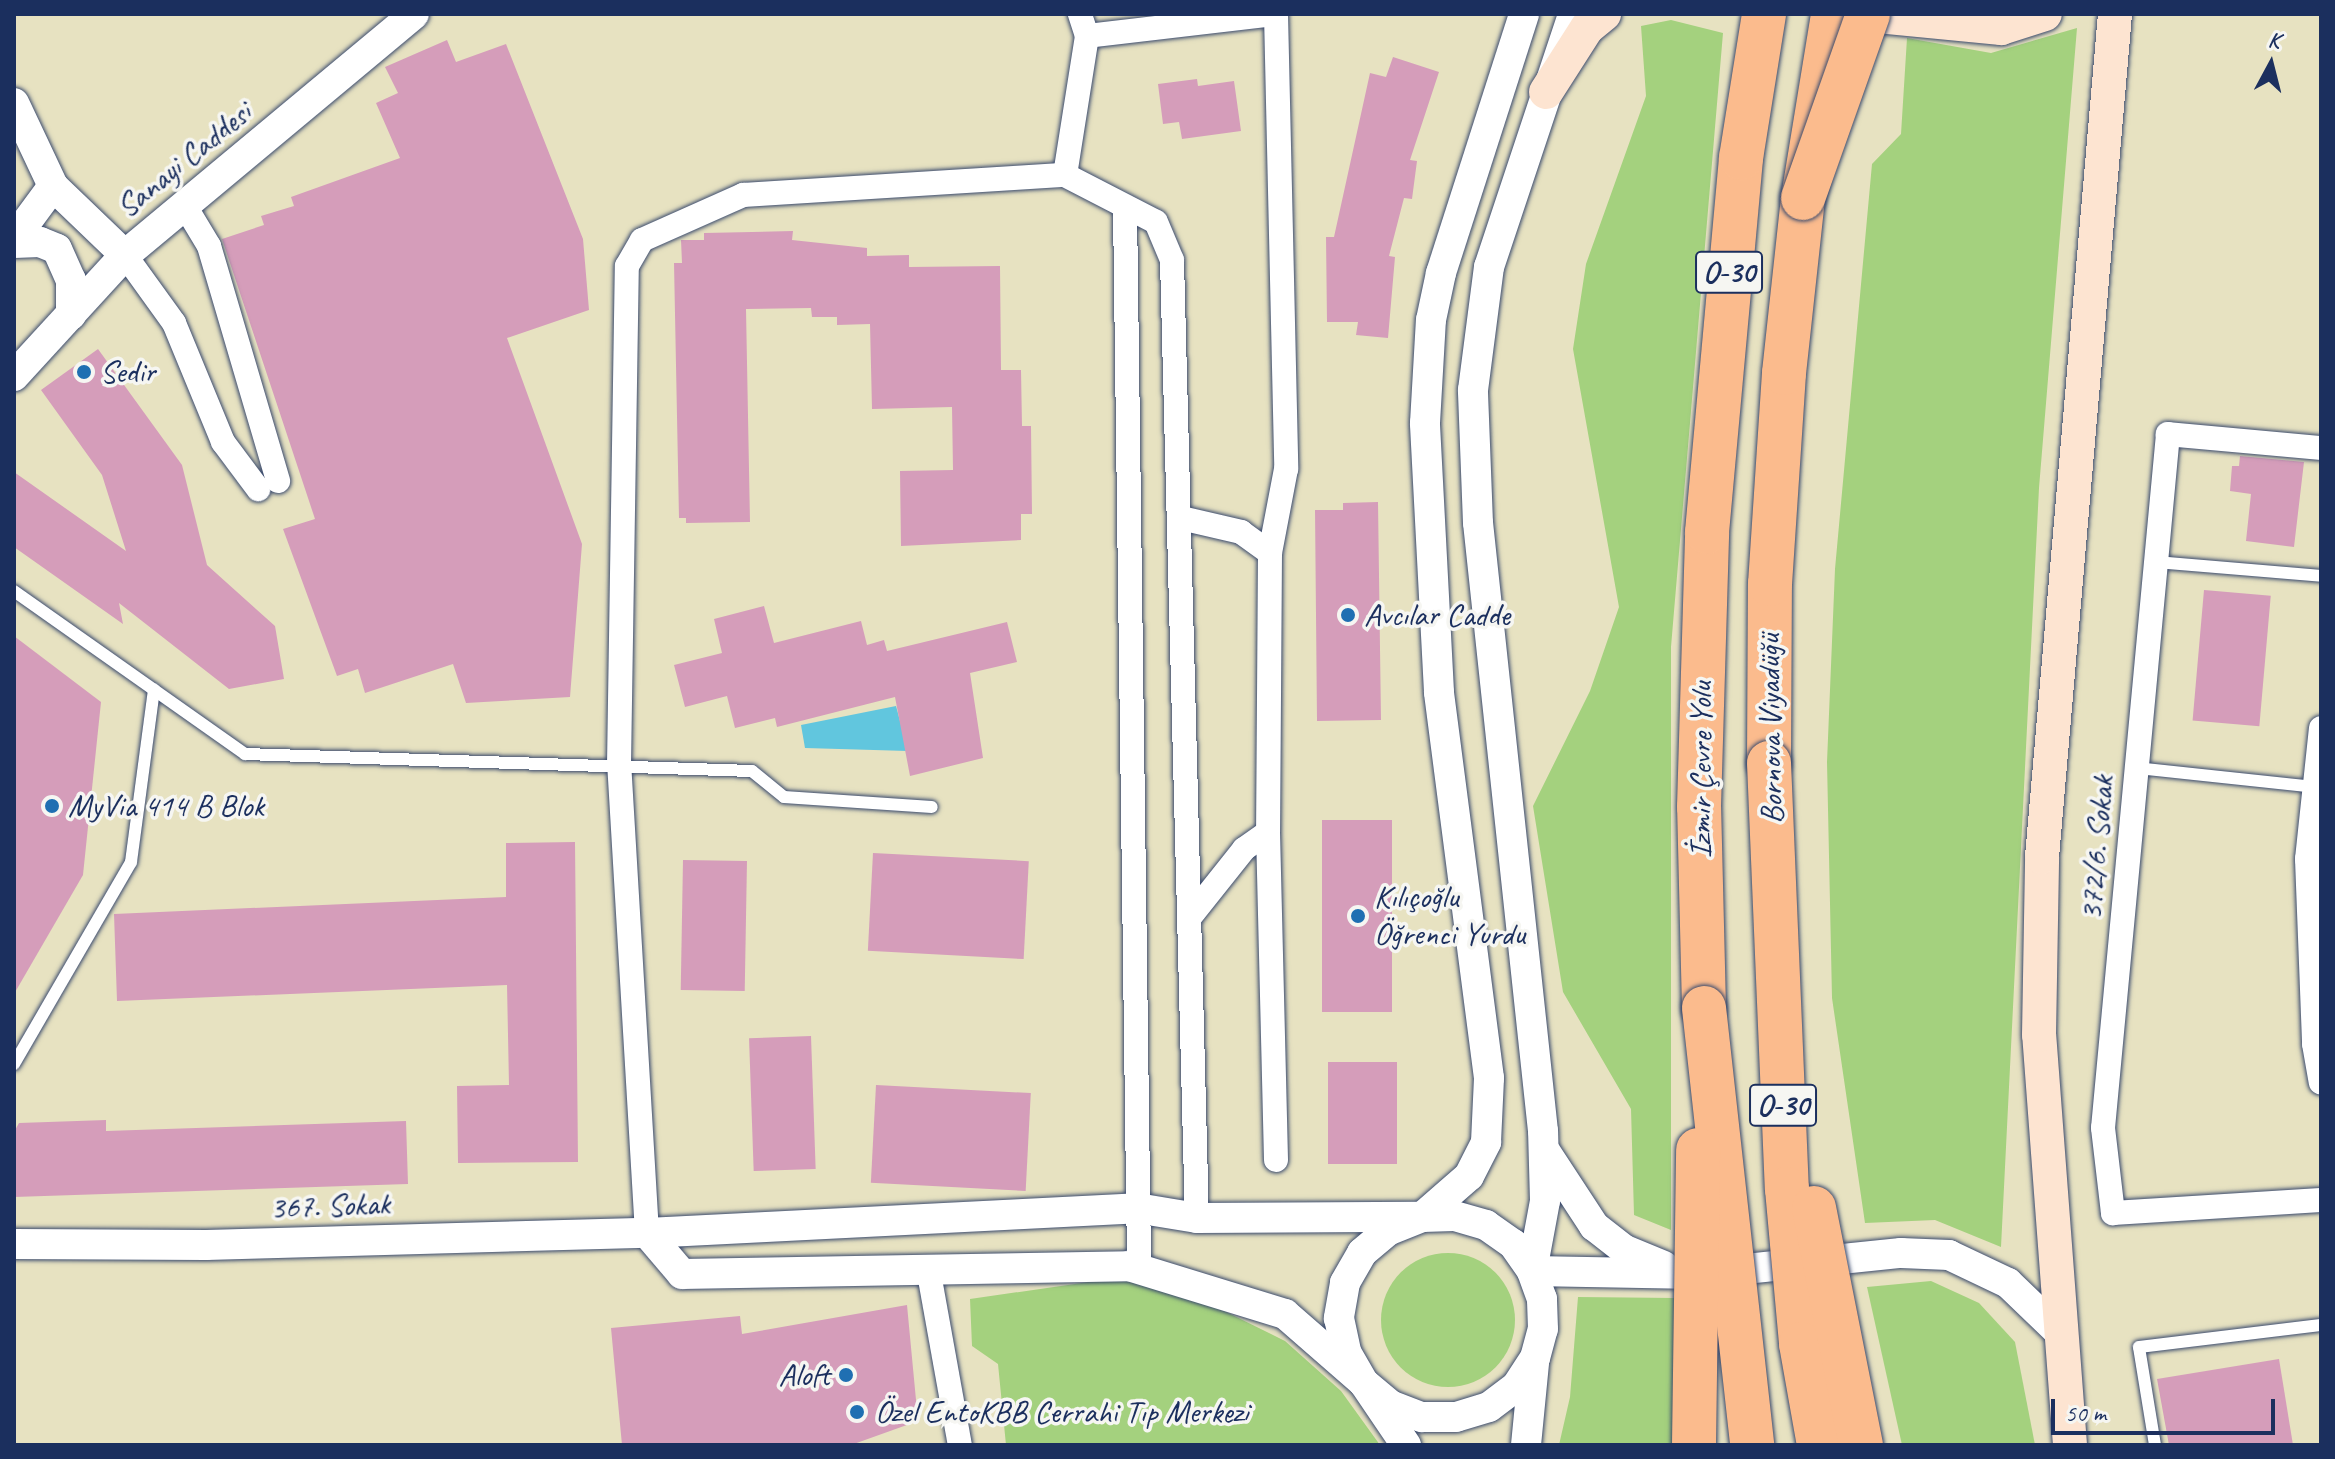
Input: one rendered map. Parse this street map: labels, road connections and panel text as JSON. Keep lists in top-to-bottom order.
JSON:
{
  "streets": {
    "highway": ["O-30", "Bornova Viyadüğü", "İzmir Çevre Yolu"],
    "street": ["Sanayi Caddesi", "372/6. Sokak", "367. Sokak"]
  },
  "crossings": [
    ["O-30", "İzmir Çevre Yolu"]
  ],
  "places": [
    "Sedir",
    "Avcılar Cadde",
    "MyVia 414 B Blok",
    "Kılıçoğlu Öğrenci Yurdu",
    "Aloft",
    "Özel EntoKBB Cerrahi Tıp Merkezi"
  ],
  "scale_bar": "50 m",
  "north": "top"
}
